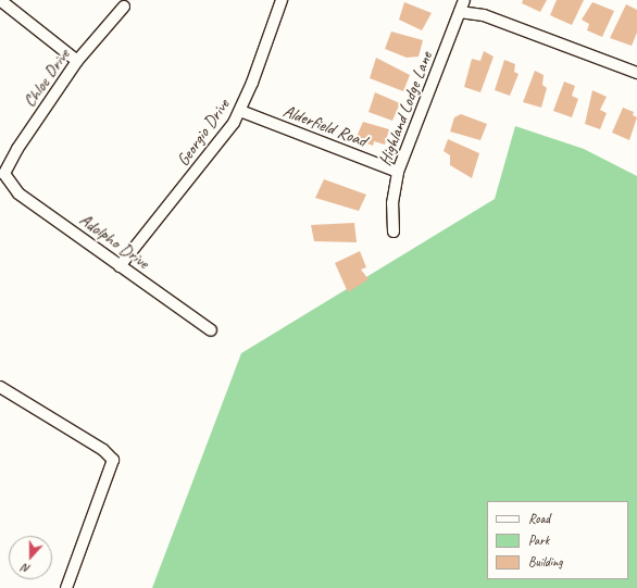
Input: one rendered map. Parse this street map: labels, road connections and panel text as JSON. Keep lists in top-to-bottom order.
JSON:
{
  "streets": {
    "street": [
      "Chloe Drive",
      "Highland Lodge Lane",
      "Alderfield Road",
      "Georgio Drive",
      "Adolpho Drive"
    ]
  },
  "crossings": [
    ["Chloe Drive", "Adolpho Drive"],
    ["Highland Lodge Lane", "Alderfield Road"],
    ["Alderfield Road", "Georgio Drive"],
    ["Georgio Drive", "Adolpho Drive"]
  ],
  "legend": ["Road", "Park", "Building"],
  "north": "bottom"
}
